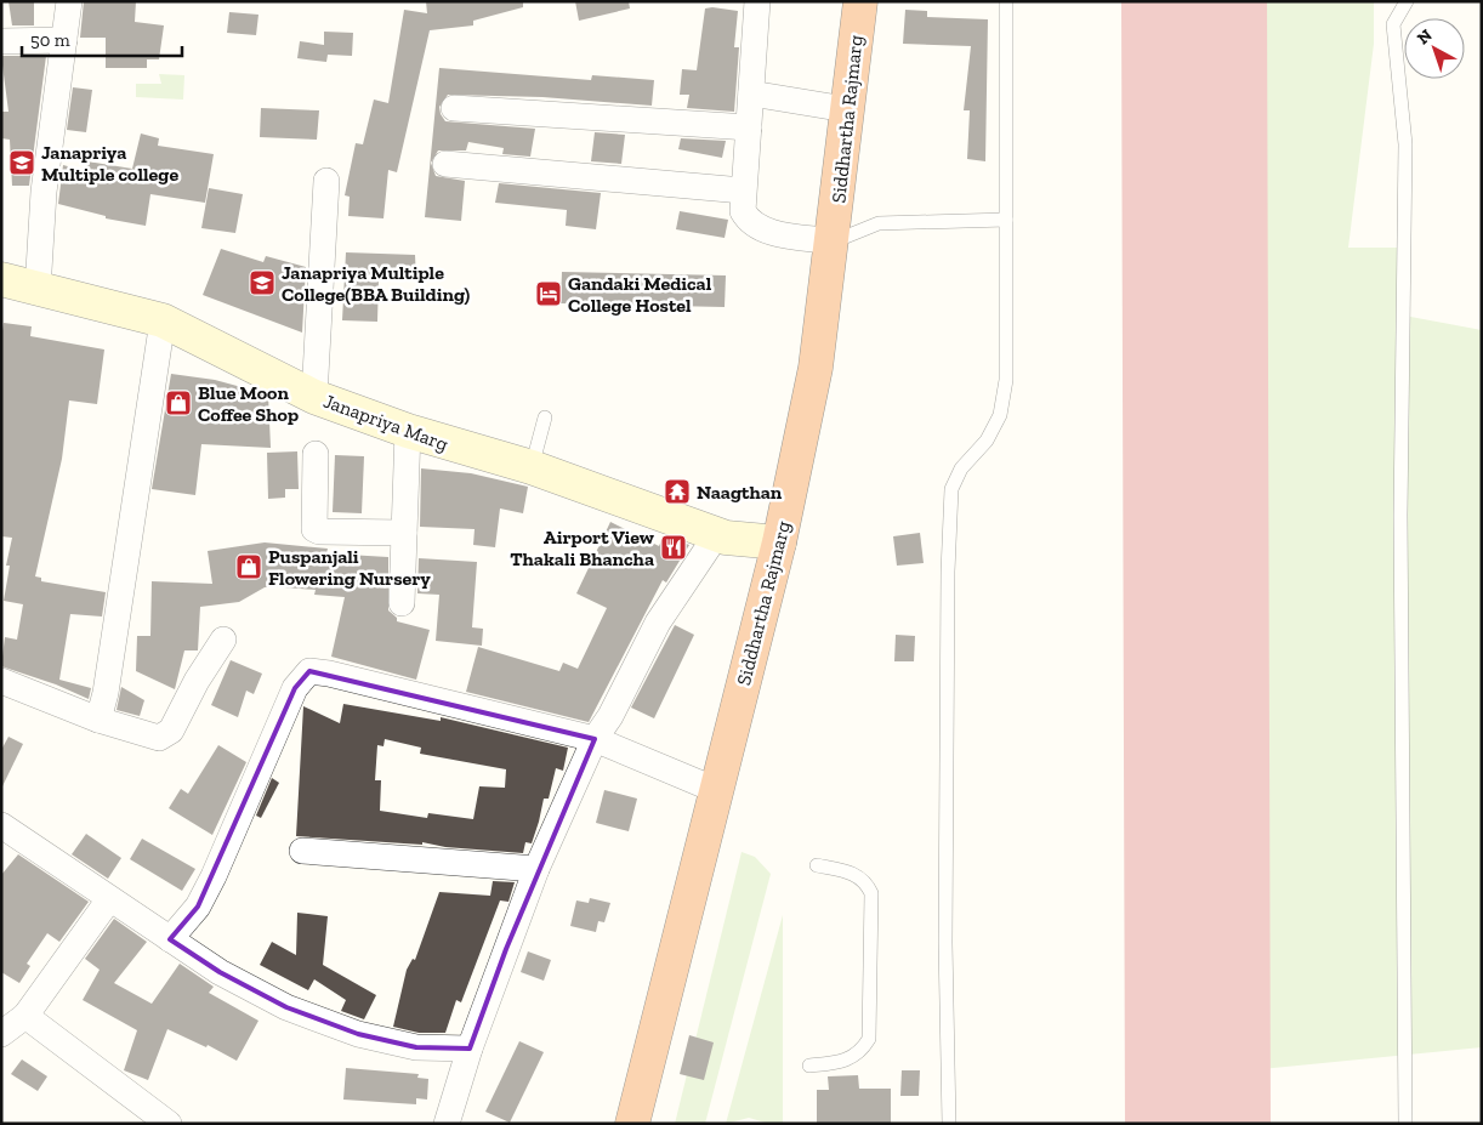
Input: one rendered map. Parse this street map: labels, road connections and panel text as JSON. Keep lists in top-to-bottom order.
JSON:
{
  "streets": {
    "highway": ["Siddhartha Rajmarg"],
    "main road": ["Janapriya Marg"]
  },
  "crossings": [
    ["Siddhartha Rajmarg", "Janapriya Marg"]
  ],
  "places": {
    "school or university": ["Janapriya Multiple college", "Janapriya Multiple College(BBA Building)"],
    "hotel": ["Gandaki Medical College Hostel"],
    "shop": ["Blue Moon Coffee Shop", "Puspanjali Flowering Nursery"],
    "temple": ["Naagthan"],
    "restaurant": ["Airport View Thakali Bhancha"]
  },
  "scale_bar": "50 m",
  "north": "top left"
}
